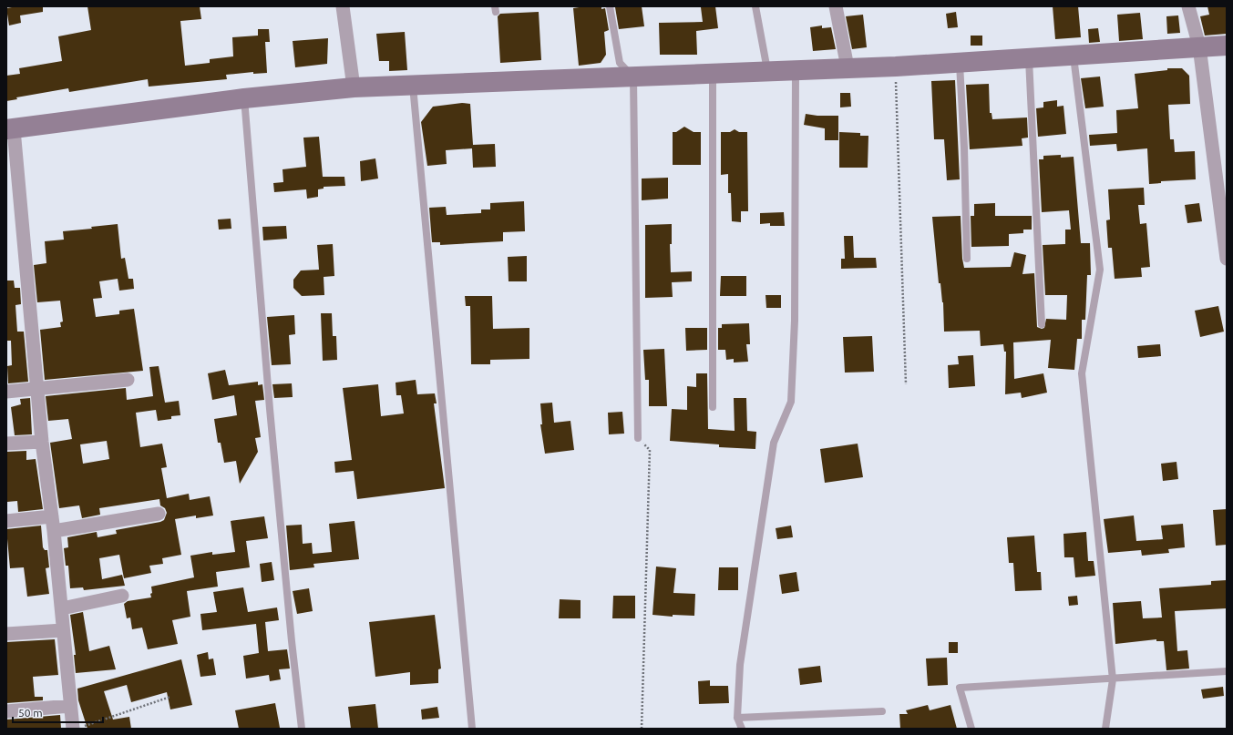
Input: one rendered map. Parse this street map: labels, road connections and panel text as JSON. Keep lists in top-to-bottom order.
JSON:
{
  "scale_bar": "50 m"
}
